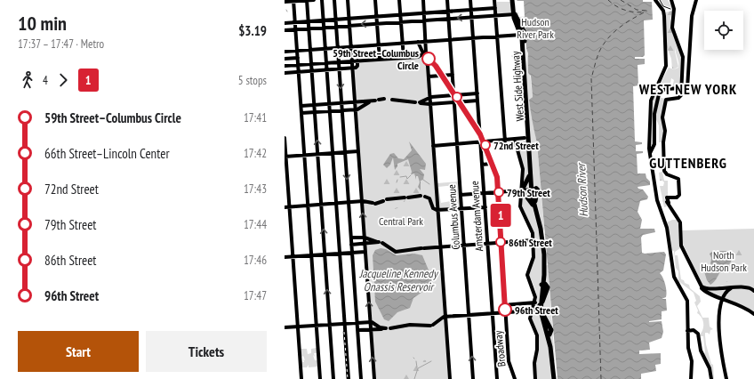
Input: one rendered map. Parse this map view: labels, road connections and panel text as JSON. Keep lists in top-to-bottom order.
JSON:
{
  "streets": {
    "highway": ["West Side Highway"],
    "main road": ["Amsterdam Avenue", "Columbus Avenue", "Broadway"]
  },
  "crossings": [
    ["Amsterdam Avenue", "Broadway"],
    ["Columbus Avenue", "Broadway"]
  ],
  "districts": ["WEST NEW YORK", "GUTTENBERG"],
  "water": ["Hudson River", "Jacqueline Kennedy Onassis Reservoir"],
  "parks": ["Hudson River Park", "Central Park", "North Hudson Park"],
  "places": [
    "59th Street–Columbus Circle",
    "72nd Street",
    "79th Street",
    "86th Street",
    "96th Street"
  ],
  "lines": ["metro line 1"],
  "page": {
    "heading": ["10 min", "17:37 – 17:47 · Metro", "$3.19"],
    "on_map": "1",
    "legs": ["4", "1", "5 stops"],
    "list": [
      {
        "name": "59th Street–Columbus Circle",
        "value": "17:41"
      },
      {
        "name": "66th Street–Lincoln Center",
        "value": "17:42"
      },
      {
        "name": "72nd Street",
        "value": "17:43"
      },
      {
        "name": "79th Street",
        "value": "17:44"
      },
      {
        "name": "86th Street",
        "value": "17:46"
      },
      {
        "name": "96th Street",
        "value": "17:47"
      }
    ],
    "buttons": ["Start", "Tickets"]
  }
}
